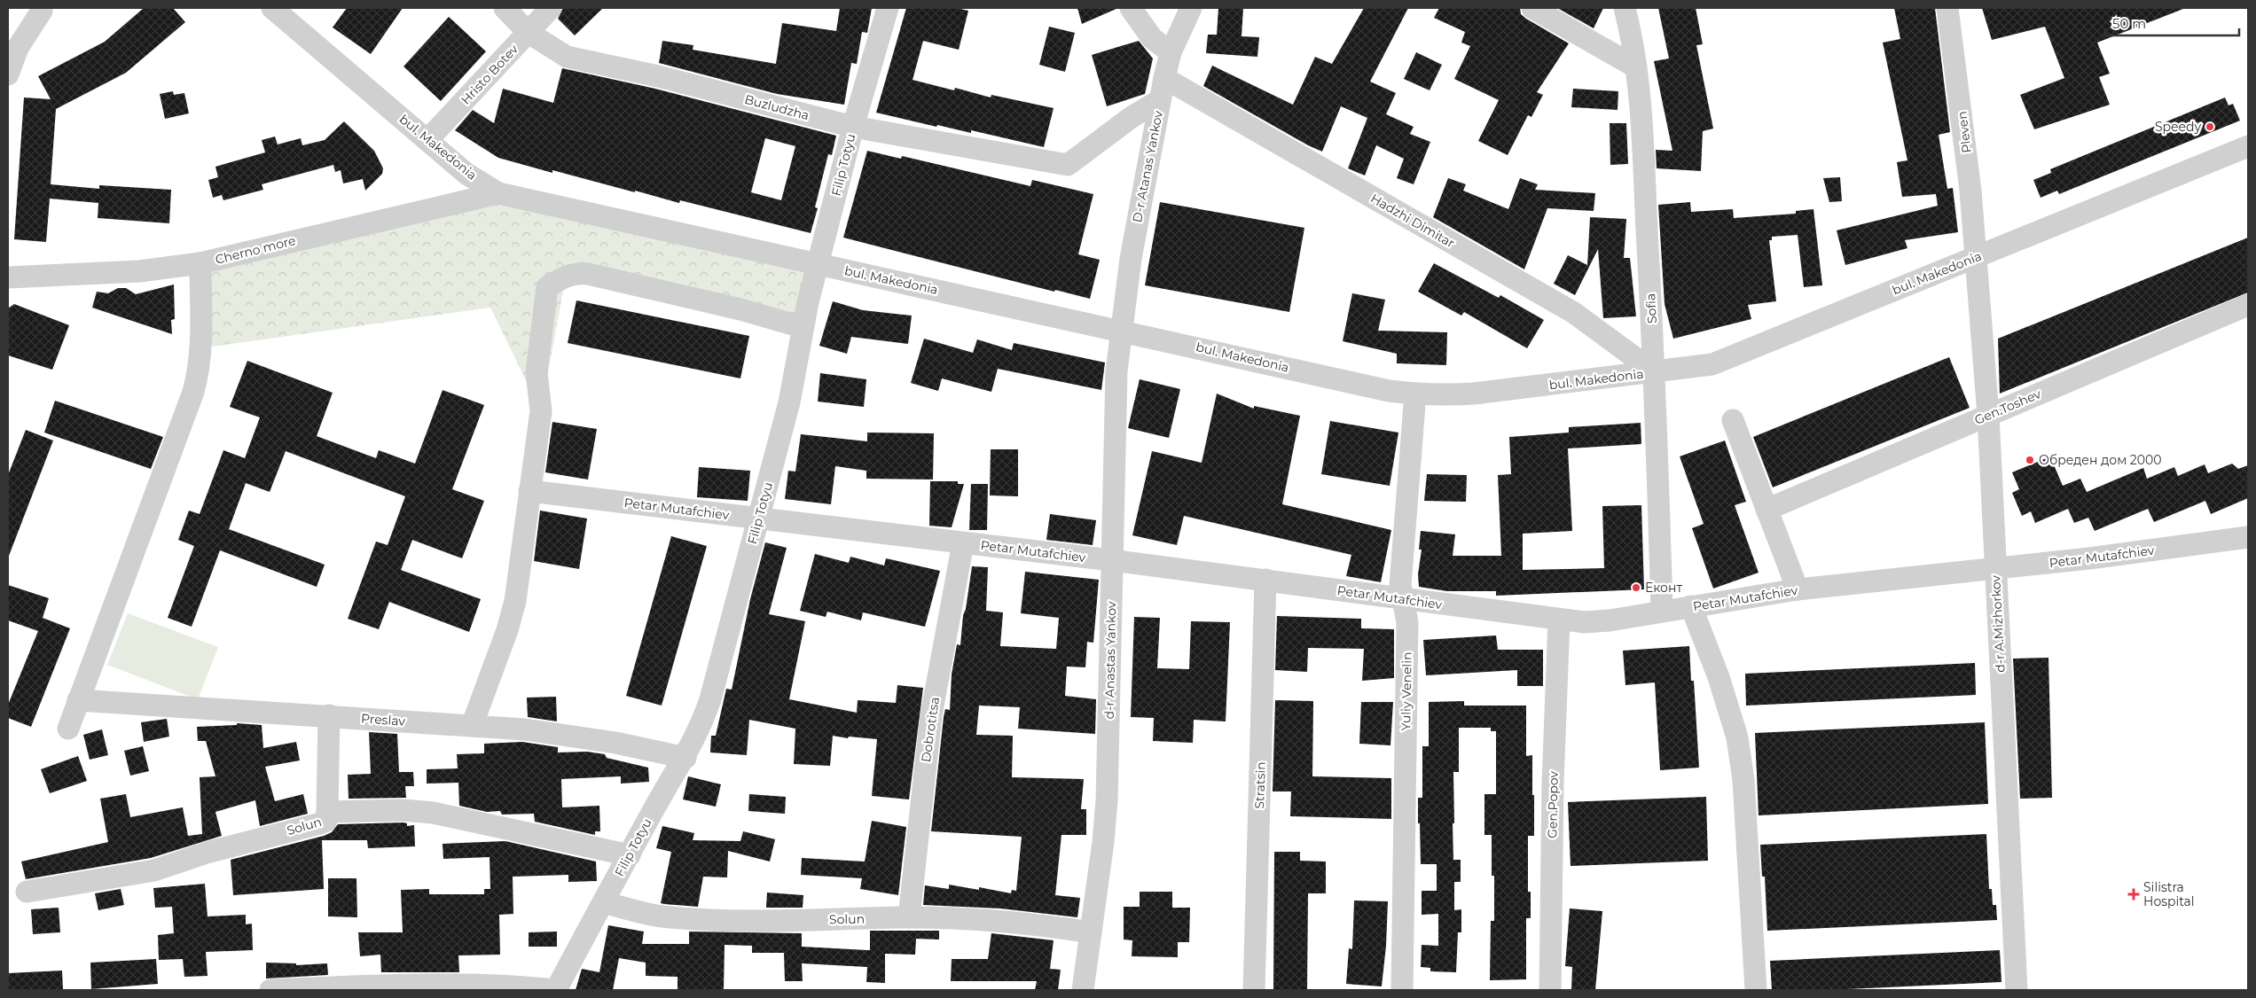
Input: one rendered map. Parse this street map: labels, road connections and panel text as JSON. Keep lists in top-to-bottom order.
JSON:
{
  "streets": {
    "street": [
      "Hristo Botev",
      "Buzludzha",
      "Pleven",
      "bul. Makedonia",
      "Filip Totyu",
      "D-r Atanas Yankov",
      "Hadzhi Dimitar",
      "Cherno more",
      "Sofia",
      "Gen.Toshev",
      "Petar Mutafchiev",
      "d-r A.Mizhorkov",
      "d-r Anastas Yankov",
      "Yuliy Venelin",
      "Preslav",
      "Dobrotitsa",
      "Stratsin",
      "Gen.Popov",
      "Solun"
    ]
  },
  "crossings": [
    ["Hristo Botev", "Buzludzha"],
    ["Hristo Botev", "bul. Makedonia"],
    ["Buzludzha", "Filip Totyu"],
    ["Buzludzha", "D-r Atanas Yankov"],
    ["Pleven", "bul. Makedonia"],
    ["Pleven", "d-r A.Mizhorkov"],
    ["bul. Makedonia", "Filip Totyu"],
    ["bul. Makedonia", "D-r Atanas Yankov"],
    ["bul. Makedonia", "Hadzhi Dimitar"],
    ["bul. Makedonia", "Cherno more"],
    ["bul. Makedonia", "Sofia"],
    ["bul. Makedonia", "d-r A.Mizhorkov"],
    ["bul. Makedonia", "d-r Anastas Yankov"],
    ["bul. Makedonia", "Yuliy Venelin"],
    ["Filip Totyu", "Petar Mutafchiev"],
    ["Filip Totyu", "Preslav"],
    ["Filip Totyu", "Solun"],
    ["D-r Atanas Yankov", "Hadzhi Dimitar"],
    ["D-r Atanas Yankov", "d-r Anastas Yankov"],
    ["Hadzhi Dimitar", "Sofia"],
    ["Sofia", "Petar Mutafchiev"],
    ["Gen.Toshev", "d-r A.Mizhorkov"],
    ["Petar Mutafchiev", "d-r A.Mizhorkov"],
    ["Petar Mutafchiev", "d-r Anastas Yankov"],
    ["Petar Mutafchiev", "Yuliy Venelin"],
    ["Petar Mutafchiev", "Dobrotitsa"],
    ["Petar Mutafchiev", "Stratsin"],
    ["Petar Mutafchiev", "Gen.Popov"],
    ["d-r Anastas Yankov", "Solun"],
    ["Dobrotitsa", "Solun"]
  ],
  "places": {
    "other": ["Speedy", "Обреден дом 2000", "Еконт"],
    "health": ["Silistra Hospital"]
  },
  "scale_bar": "50 m"
}
